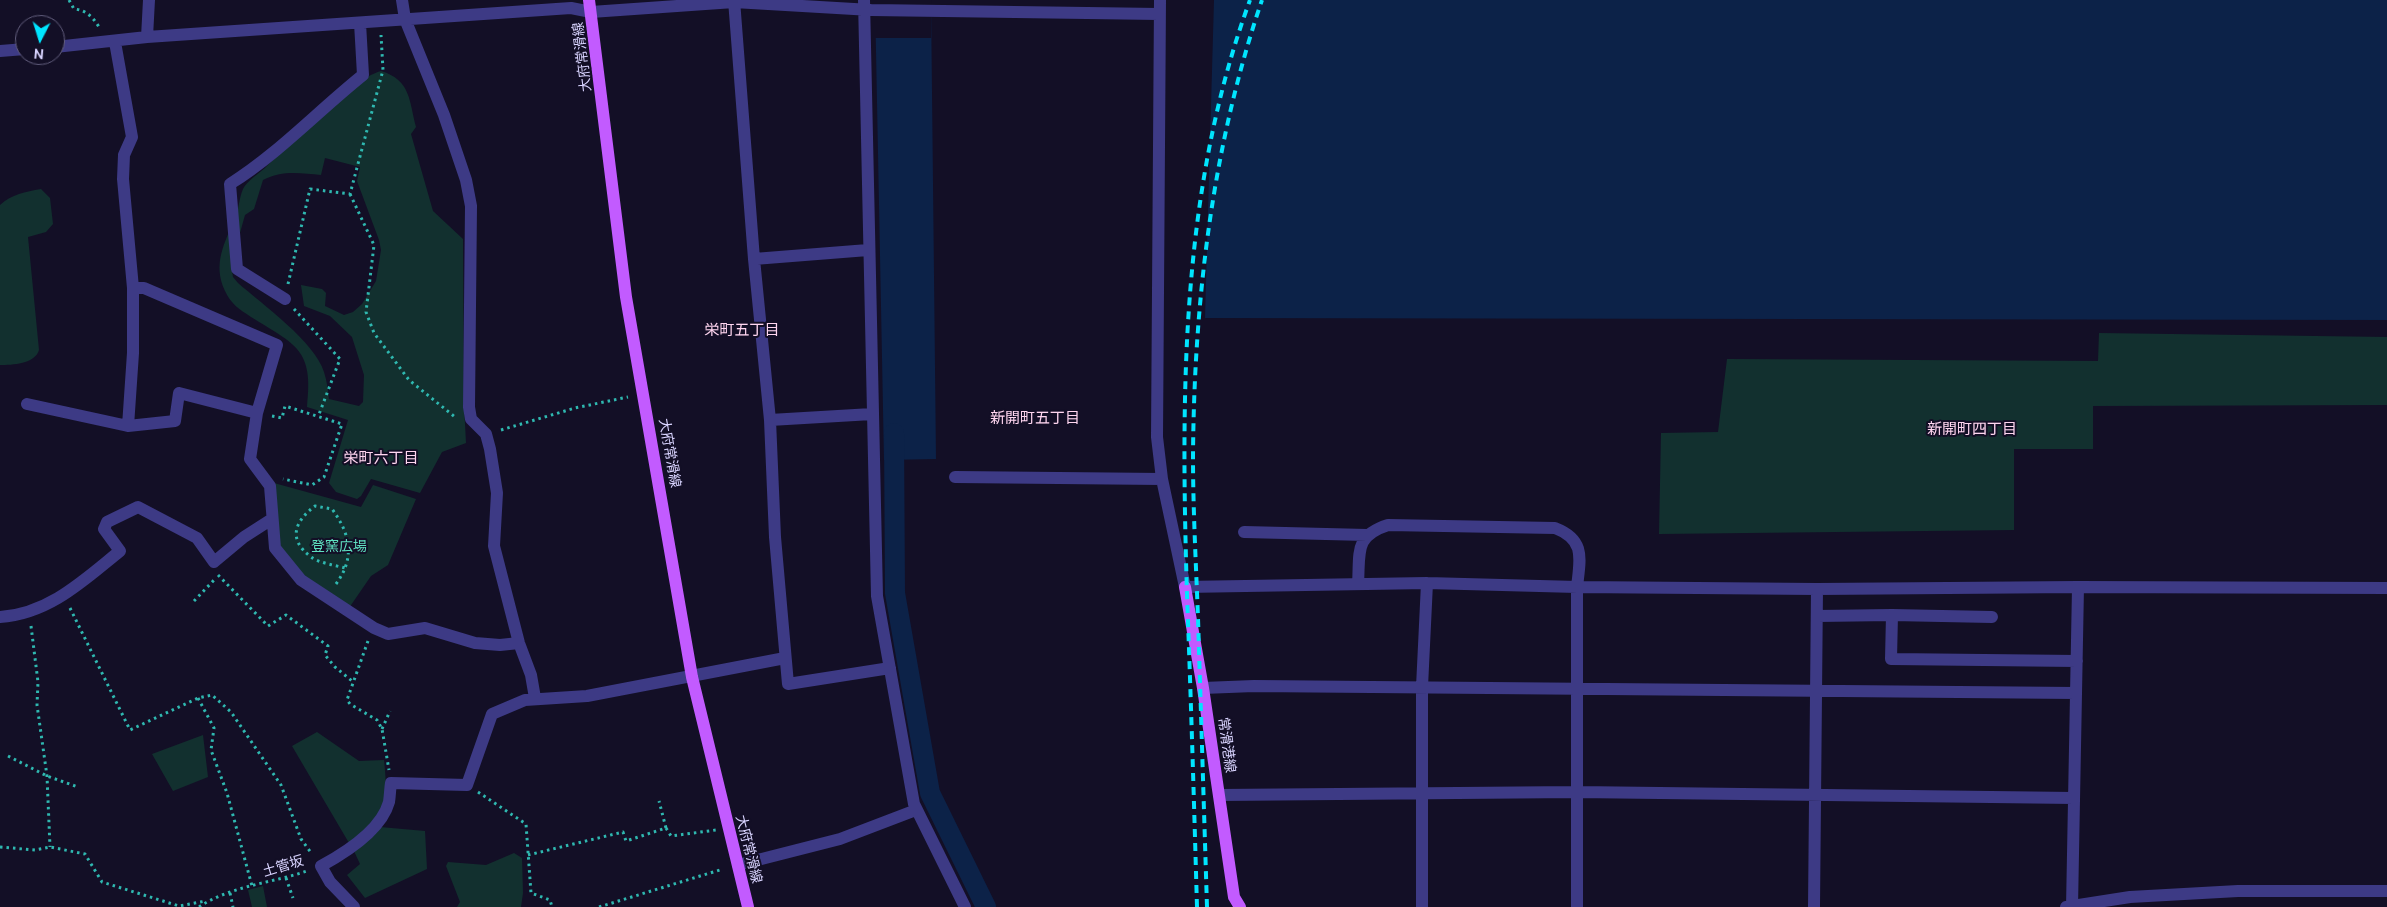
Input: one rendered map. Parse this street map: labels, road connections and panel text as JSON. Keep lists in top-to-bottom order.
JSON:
{
  "streets": {
    "main road": ["大府常滑線", "常滑港線"],
    "path": ["土管坂"]
  },
  "districts": [
    "栄町五丁目",
    "新開町五丁目",
    "新開町四丁目",
    "栄町六丁目"
  ],
  "parks": ["登窯広場"],
  "north": "bottom"
}
